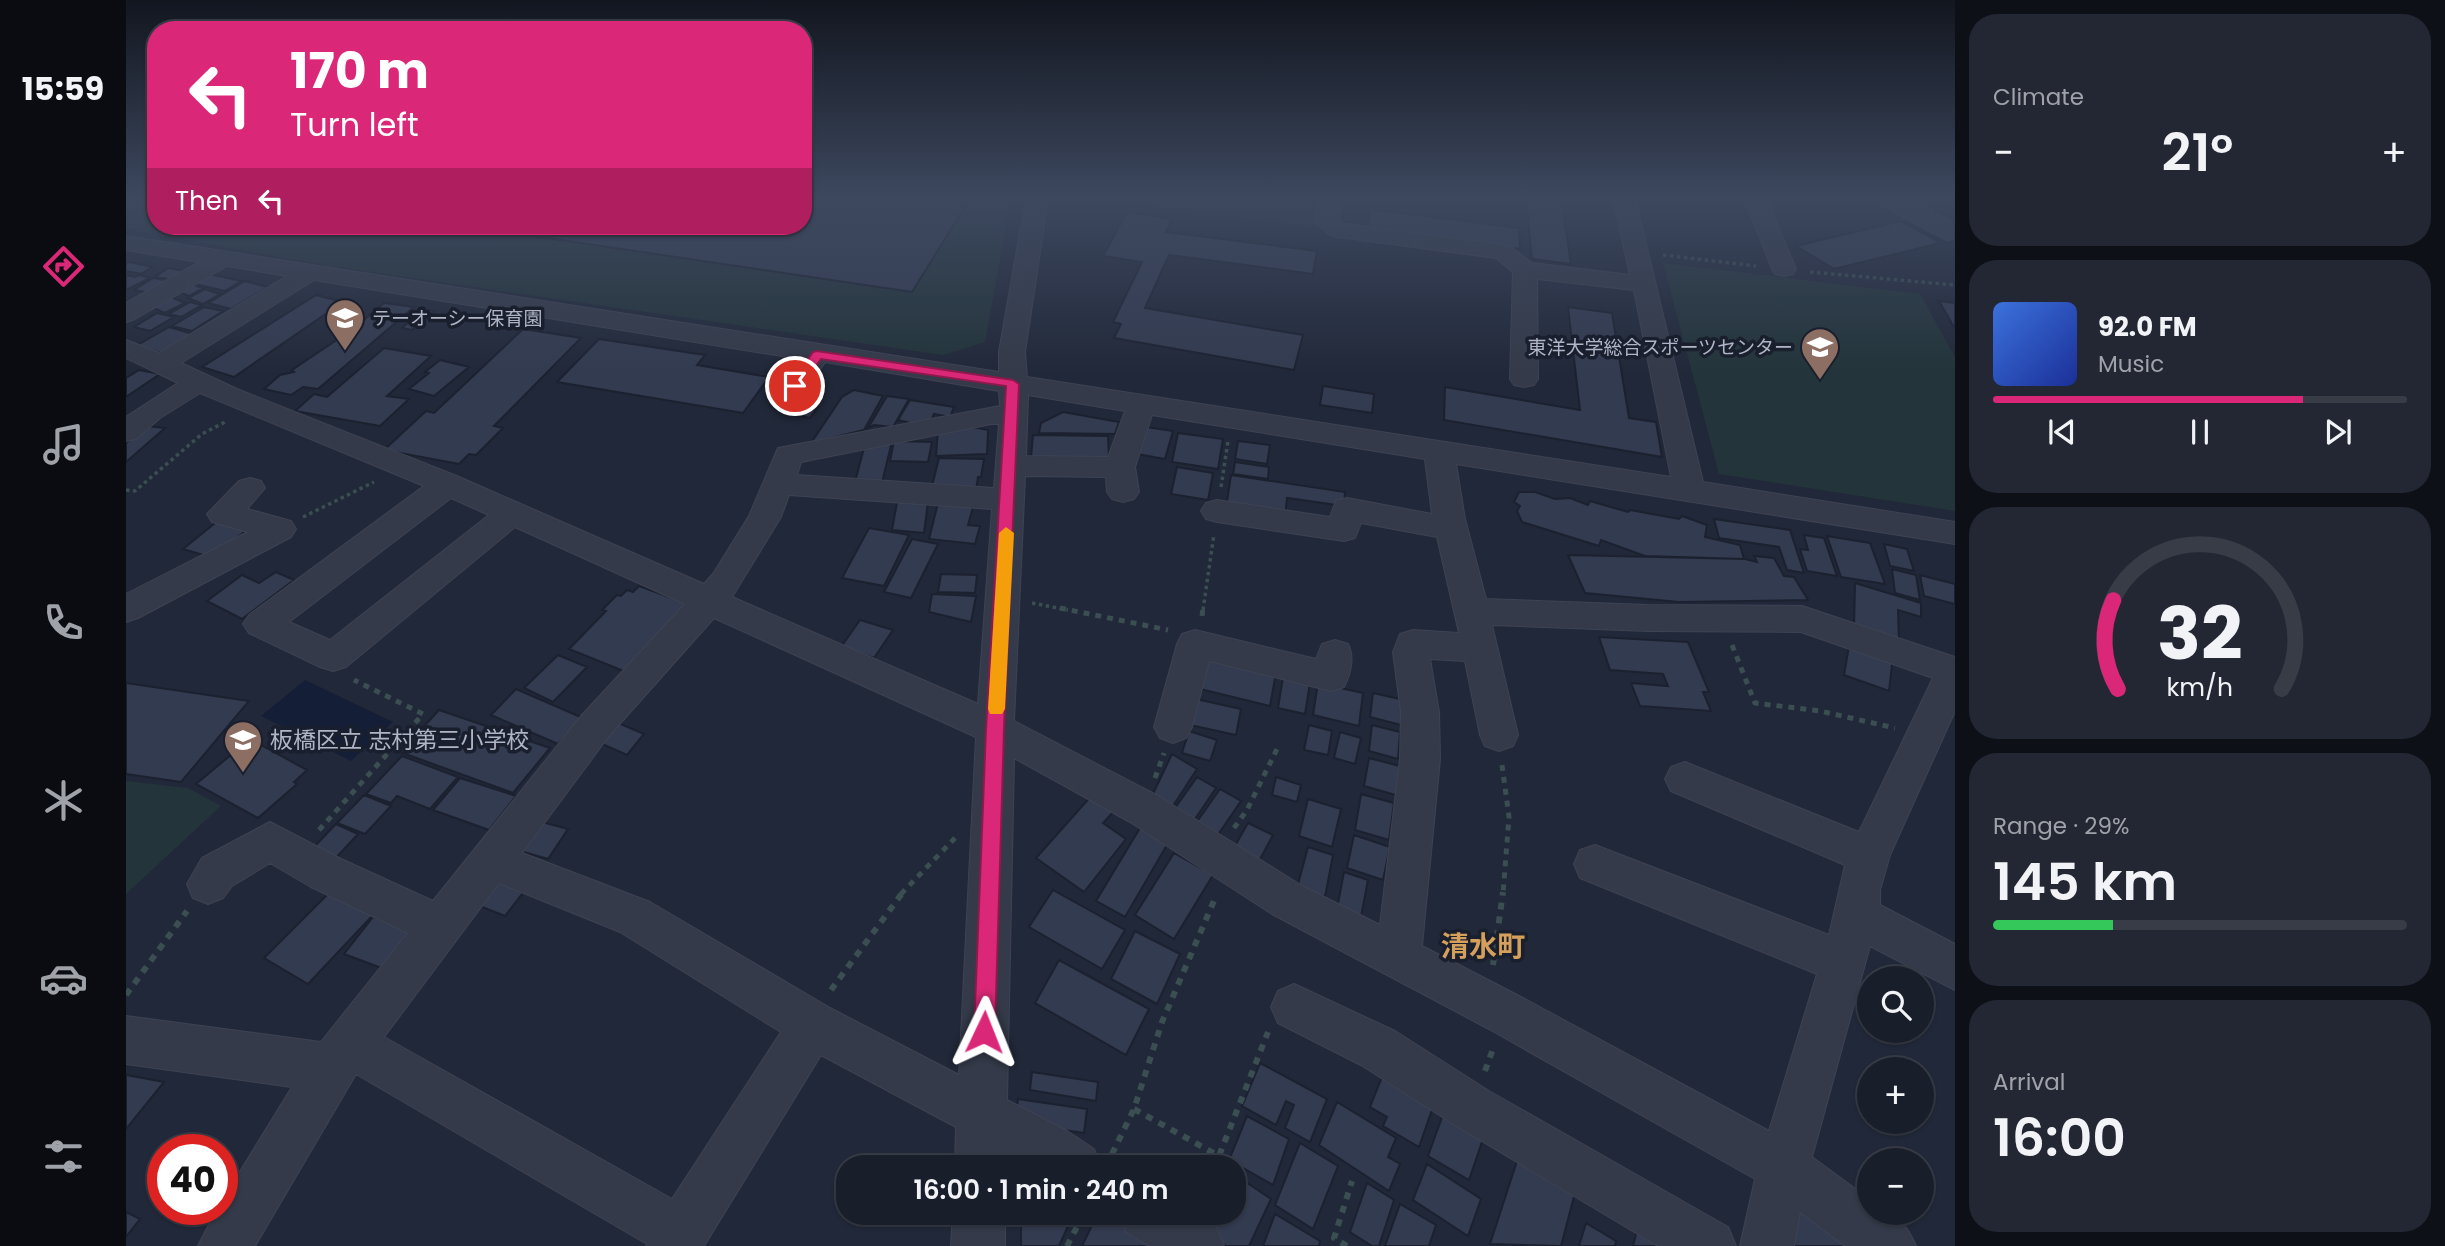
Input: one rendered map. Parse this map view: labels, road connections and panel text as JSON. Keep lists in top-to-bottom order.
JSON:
{
  "districts": ["清水町"],
  "places": {
    "school or university": ["テーオーシー保育園", "東洋大学総合スポーツセンター", "板橋区立 志村第三小学校"]
  },
  "page": {
    "tabs": "15:59",
    "tile": [
      "Climate",
      ["Range · 29%", "145 km"],
      ["Arrival", "16:00"]
    ],
    "turn": ["170 m", "Turn left"],
    "heat": ["−", "21°", "+"],
    "then": "Then",
    "song": ["92.0 FM", "Music"],
    "map_buttons": ["+", "−"],
    "limit": "40",
    "trip": "16:00 · 1 min · 240 m",
    "gauge": ["32", "km/h"]
  }
}
